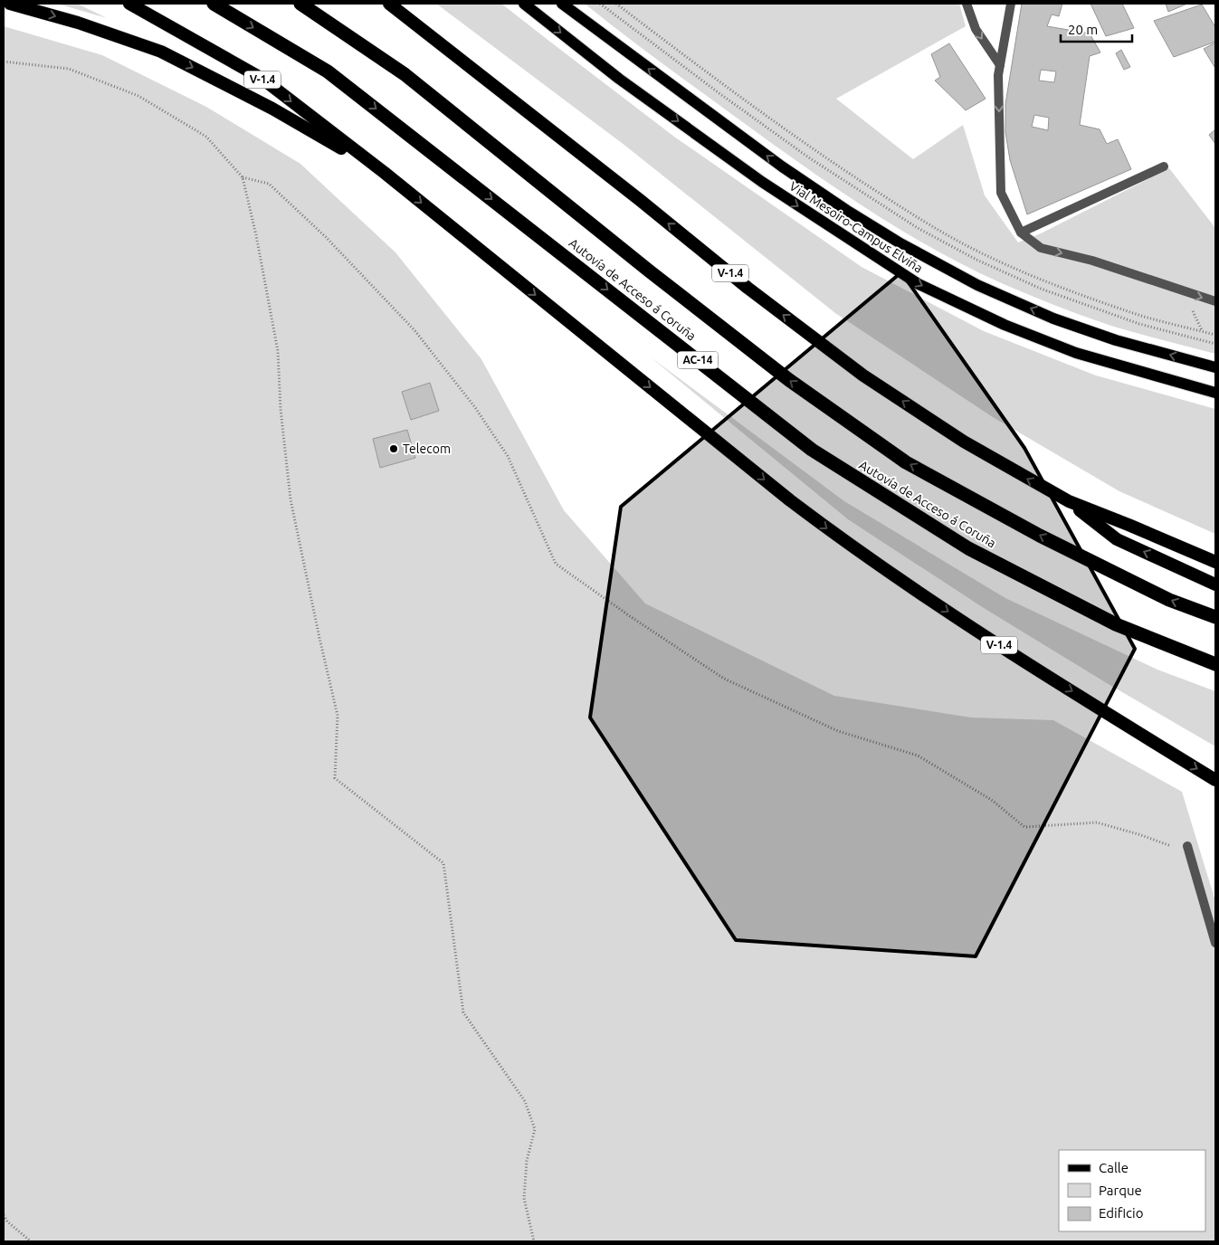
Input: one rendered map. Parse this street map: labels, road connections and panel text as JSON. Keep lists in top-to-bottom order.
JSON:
{
  "streets": {
    "highway": ["V-1.4", "Autovía de Acceso á Coruña", "AC-14"],
    "main road": ["Vial Mesoiro-Campus Elviña"]
  },
  "places": ["Telecom"],
  "legend": ["Calle", "Parque", "Edificio"],
  "scale_bar": "20 m"
}
